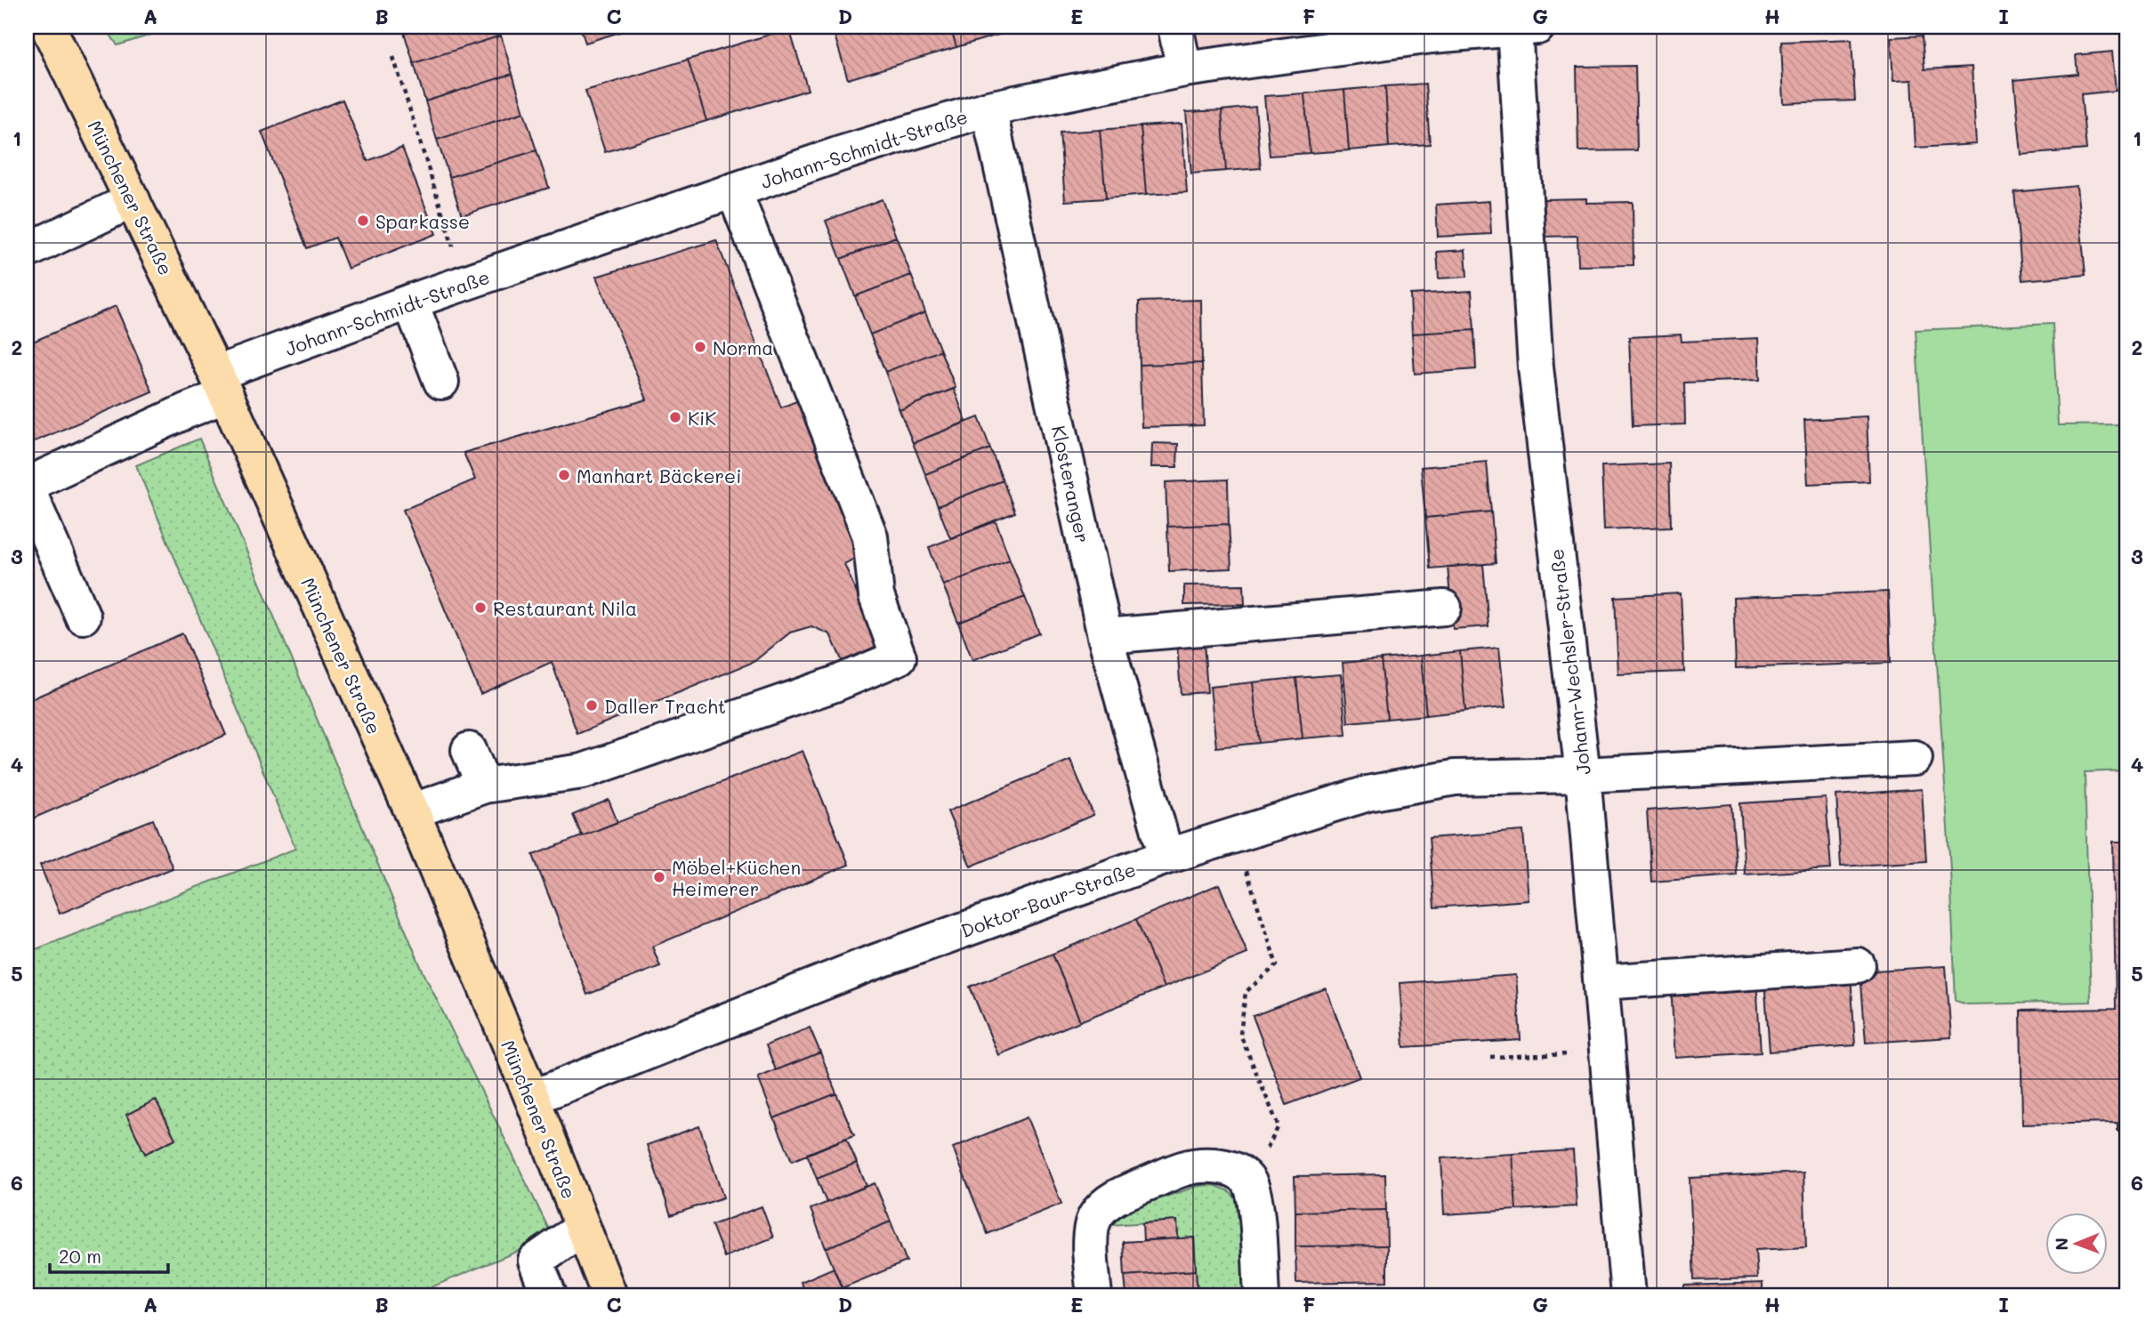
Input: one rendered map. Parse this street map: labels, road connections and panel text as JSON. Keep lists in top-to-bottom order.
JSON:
{
  "streets": {
    "main road": ["Münchener Straße"],
    "street": [
      "Johann-Schmidt-Straße",
      "Klosteranger",
      "Johann-Wechsler-Straße",
      "Doktor-Baur-Straße"
    ]
  },
  "crossings": [
    ["Johann-Schmidt-Straße", "Münchener Straße"],
    ["Johann-Schmidt-Straße", "Klosteranger"],
    ["Johann-Schmidt-Straße", "Johann-Wechsler-Straße"],
    ["Münchener Straße", "Doktor-Baur-Straße"],
    ["Klosteranger", "Doktor-Baur-Straße"],
    ["Johann-Wechsler-Straße", "Doktor-Baur-Straße"]
  ],
  "places": [
    "Sparkasse",
    "Norma",
    "KiK",
    "Manhart Bäckerei",
    "Restaurant Nila",
    "Daller Tracht",
    "Möbel+Küchen Heimerer"
  ],
  "scale_bar": "20 m",
  "north": "left",
  "grid": {
    "columns": [
      "A",
      "B",
      "C",
      "D",
      "E",
      "F",
      "G",
      "H",
      "I"
    ],
    "rows": [
      "1",
      "2",
      "3",
      "4",
      "5",
      "6"
    ]
  }
}
